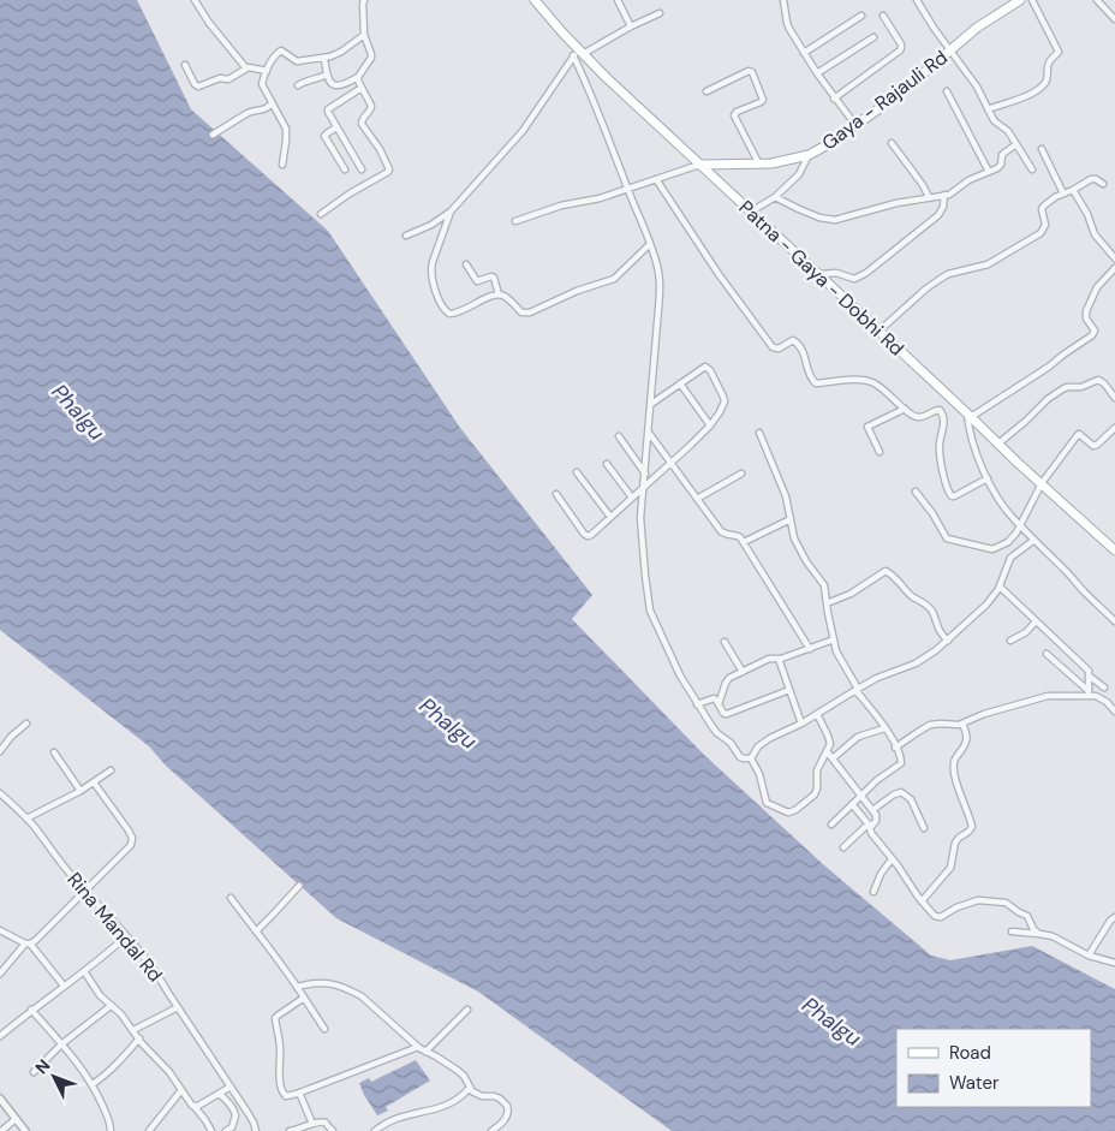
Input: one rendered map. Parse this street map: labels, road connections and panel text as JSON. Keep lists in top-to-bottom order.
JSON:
{
  "streets": {
    "main road": ["Gaya - Rajauli Rd", "Patna - Gaya - Dobhi Rd"],
    "street": ["Rina Mandal Rd"]
  },
  "crossings": [
    ["Gaya - Rajauli Rd", "Patna - Gaya - Dobhi Rd"]
  ],
  "water": ["Phalgu"],
  "legend": ["Road", "Water"],
  "north": "top left"
}
